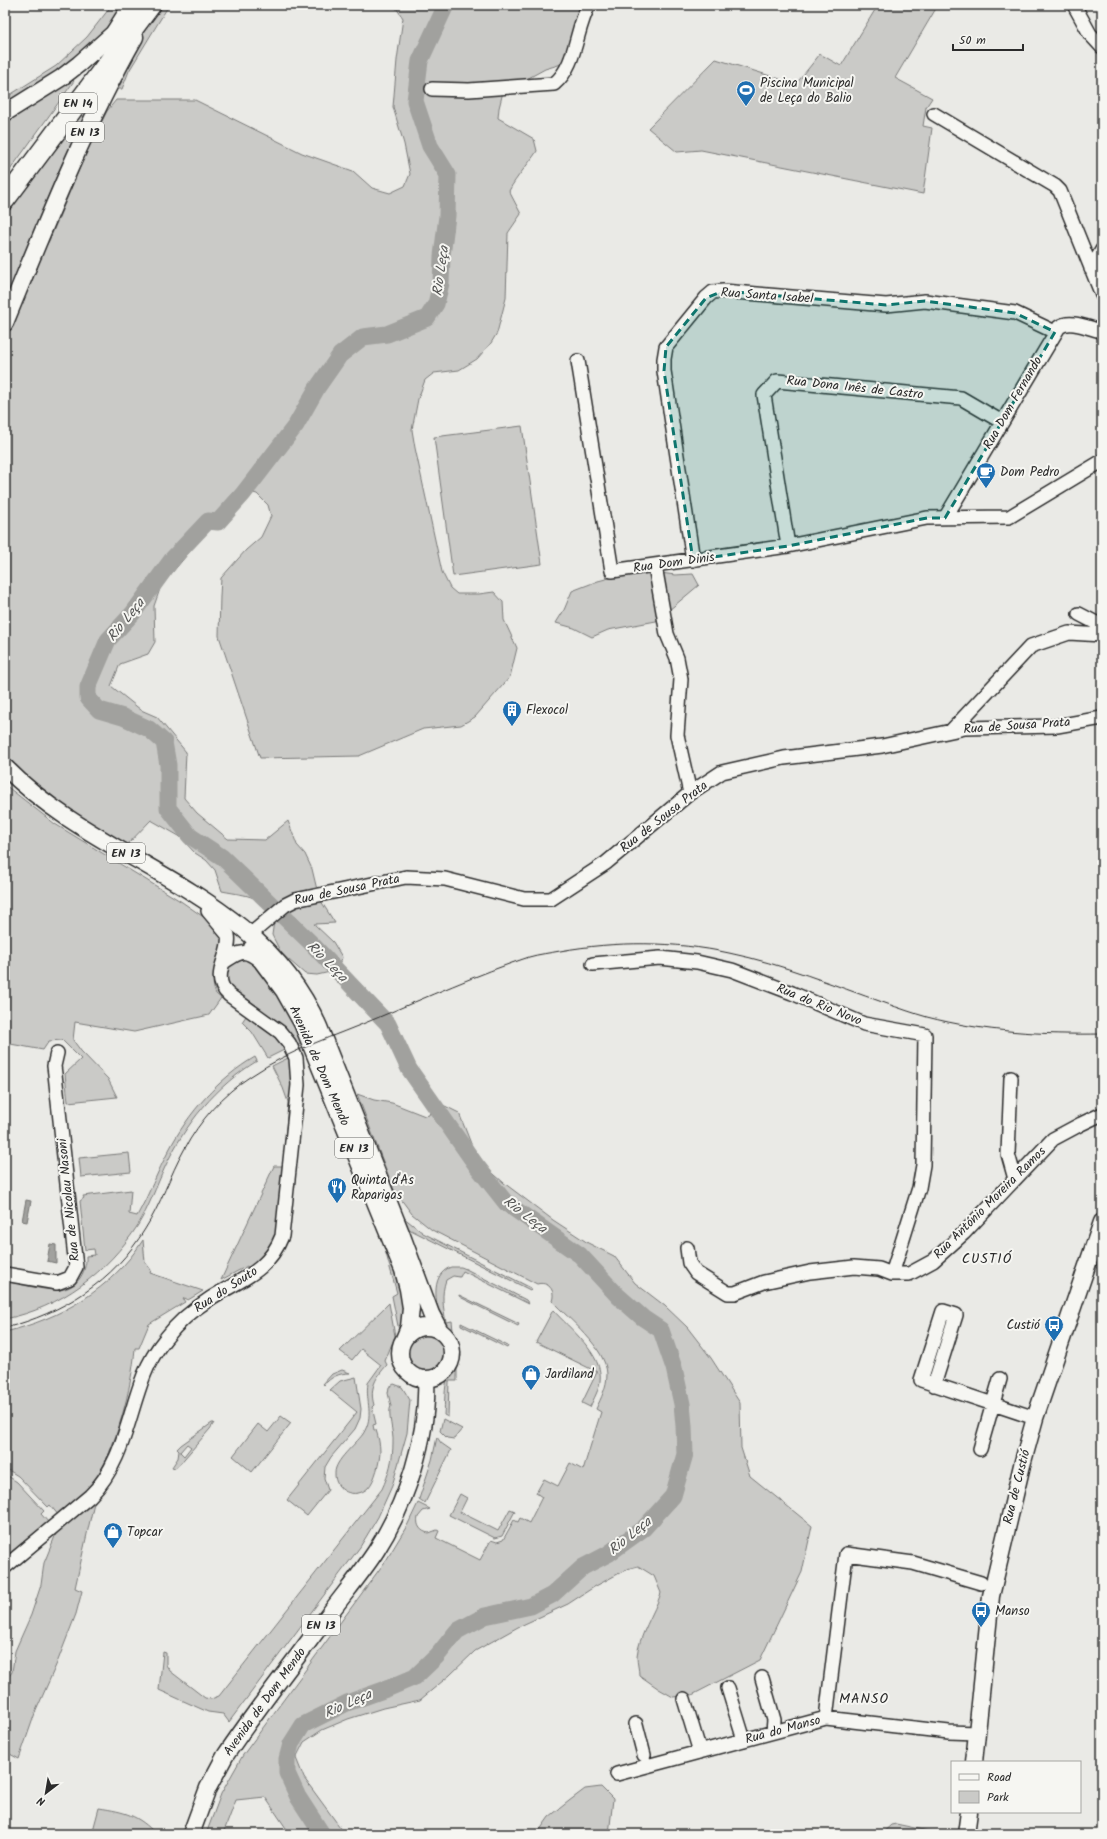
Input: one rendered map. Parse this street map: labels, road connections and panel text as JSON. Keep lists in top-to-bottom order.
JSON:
{
  "streets": {
    "highway": ["EN 14"],
    "main road": ["EN 13", "Avenida de Dom Mendo", "Rua de Custió"],
    "street": [
      "Rua Santa Isabel",
      "Rua Dona Inês de Castro",
      "Rua Dom Fernando",
      "Rua Dom Dinis",
      "Rua de Sousa Prata",
      "Rua do Rio Novo",
      "Rua de Nicolau Nasoni",
      "Rua António Moreira Ramos",
      "Rua do Souto",
      "Rua do Manso"
    ]
  },
  "crossings": [
    ["EN 14", "EN 13"],
    ["EN 13", "Rua de Sousa Prata"],
    ["EN 13", "Avenida de Dom Mendo"],
    ["EN 13", "Rua do Souto"],
    ["Rua Santa Isabel", "Rua Dom Fernando"],
    ["Rua Santa Isabel", "Rua Dom Dinis"],
    ["Rua Dona Inês de Castro", "Rua Dom Fernando"],
    ["Rua Dona Inês de Castro", "Rua Dom Dinis"],
    ["Rua Dom Fernando", "Rua Dom Dinis"],
    ["Rua de Sousa Prata", "Avenida de Dom Mendo"],
    ["Rua do Rio Novo", "Rua António Moreira Ramos"],
    ["Avenida de Dom Mendo", "Rua do Souto"],
    ["Rua de Custió", "Rua do Manso"]
  ],
  "districts": ["CUSTIÓ", "MANSO"],
  "water": ["Rio Leça"],
  "places": {
    "sports": ["Piscina Municipal de Leça do Balio"],
    "cafe": ["Dom Pedro"],
    "building": ["Flexocol"],
    "restaurant": ["Quinta d'As Raparigas"],
    "bus stop": ["Custió", "Manso"],
    "shop": ["Jardiland", "Topcar"]
  },
  "legend": ["Road", "Park"],
  "scale_bar": "50 m",
  "north": "bottom left"
}
